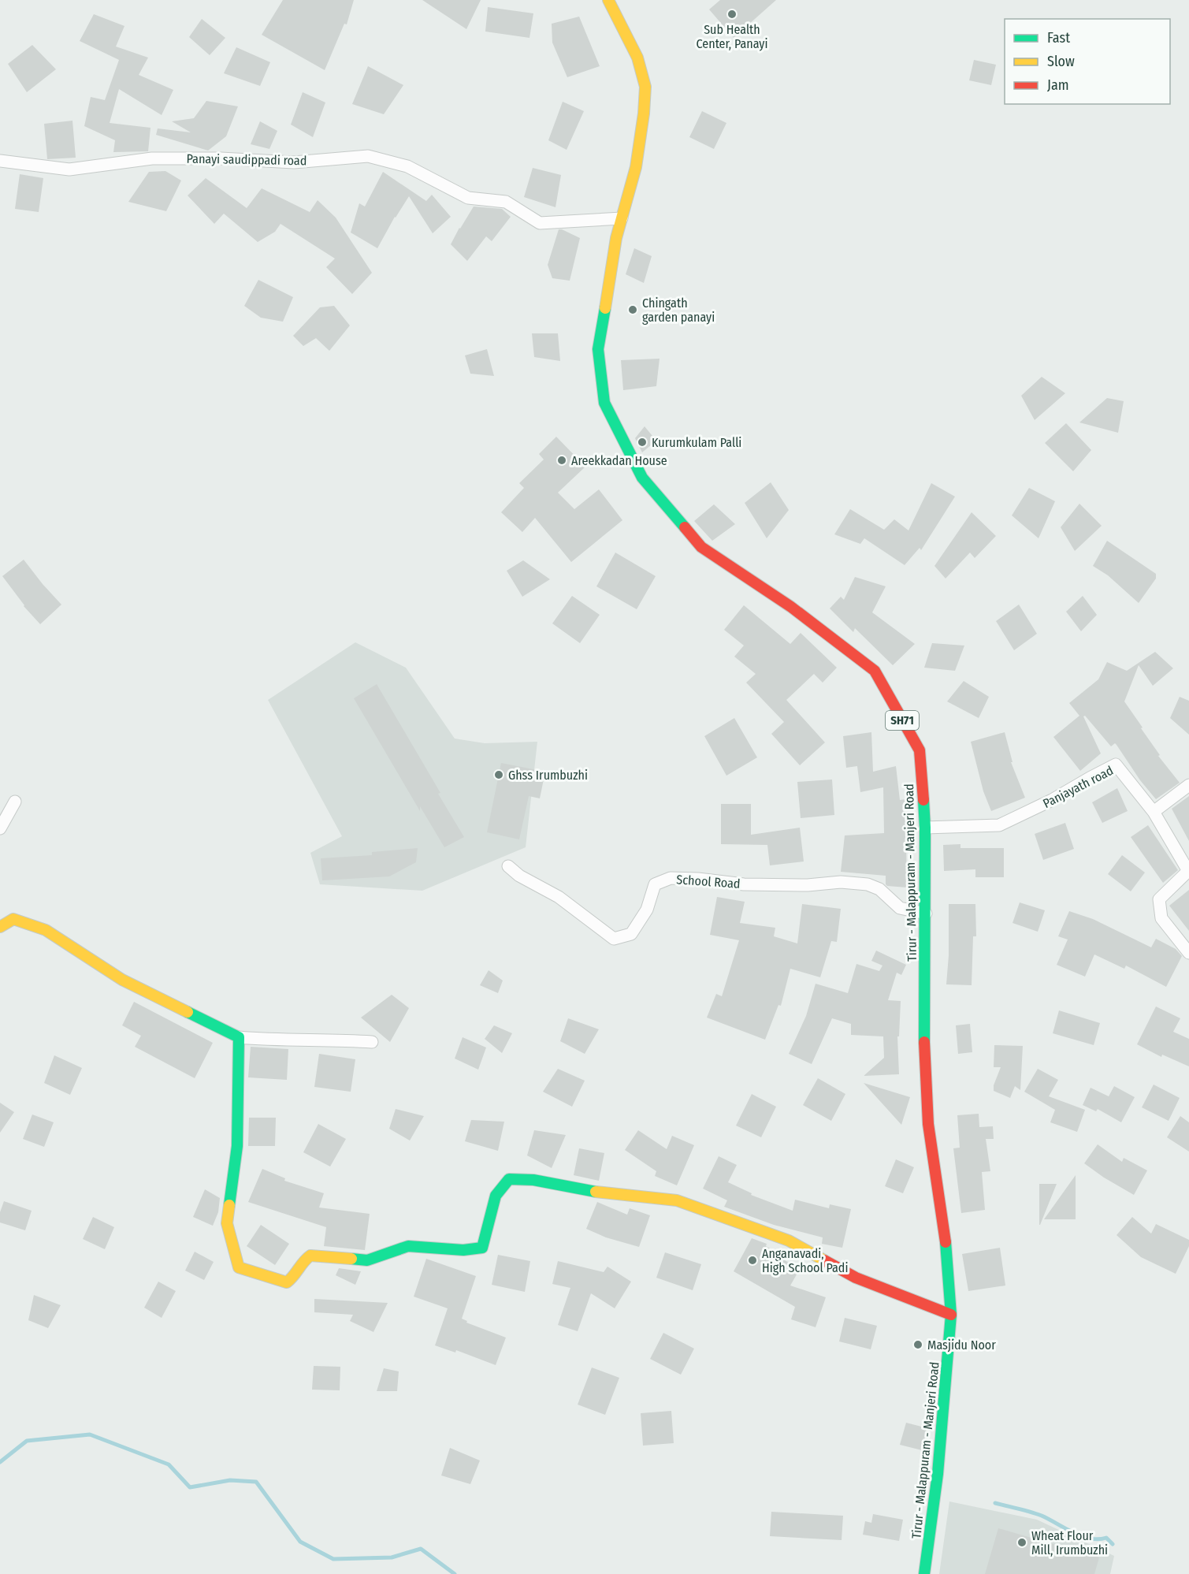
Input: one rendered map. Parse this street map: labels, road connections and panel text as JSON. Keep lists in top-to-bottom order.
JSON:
{
  "streets": {
    "main road": ["SH71", "Tirur - Malappuram - Manjeri Road"],
    "street": ["Panayi saudippadi road", "Panjayath road", "School Road"]
  },
  "crossings": [
    ["Panayi saudippadi road", "Tirur - Malappuram - Manjeri Road"],
    ["Panjayath road", "Tirur - Malappuram - Manjeri Road"],
    ["Tirur - Malappuram - Manjeri Road", "School Road"]
  ],
  "places": [
    "Sub Health Center, Panayi",
    "Chingath garden panayi",
    "Kurumkulam Palli",
    "Areekkadan House",
    "Ghss Irumbuzhi",
    "Anganavadi, High School Padi",
    "Masjidu Noor",
    "Wheat Flour Mill, Irumbuzhi"
  ],
  "legend": ["Fast", "Slow", "Jam"]
}
